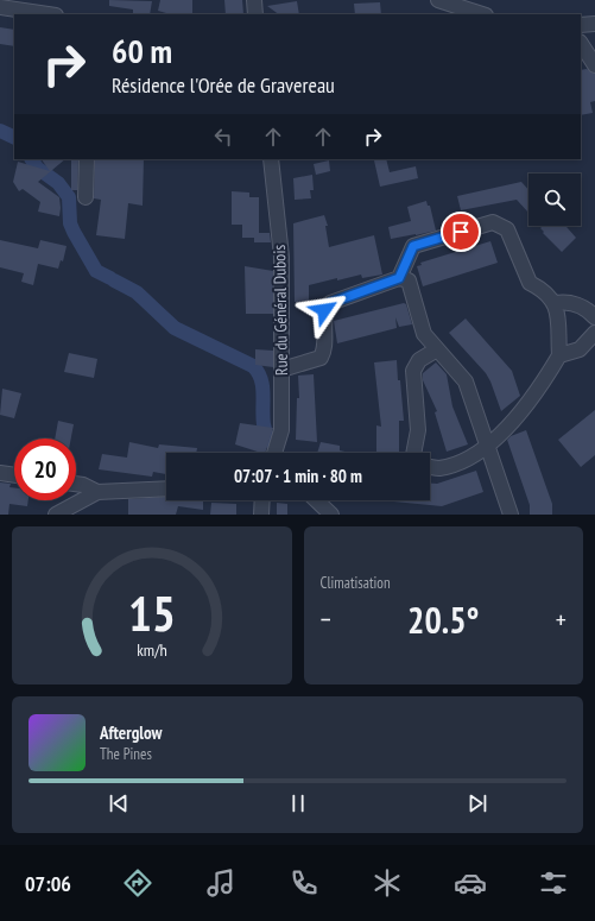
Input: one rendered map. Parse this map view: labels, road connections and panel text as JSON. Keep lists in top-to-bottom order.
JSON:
{
  "streets": {
    "street": ["Rue du Général Dubois"]
  },
  "page": {
    "turn": ["60 m", "Résidence l'Orée de Gravereau"],
    "limit": "20",
    "trip": "07:07 · 1 min · 80 m",
    "tile": "Climatisation",
    "heat": ["−", "20.5°", "+"],
    "song": ["Afterglow", "The Pines"],
    "tabs": "07:06",
    "gauge": ["15", "km/h"]
  }
}
